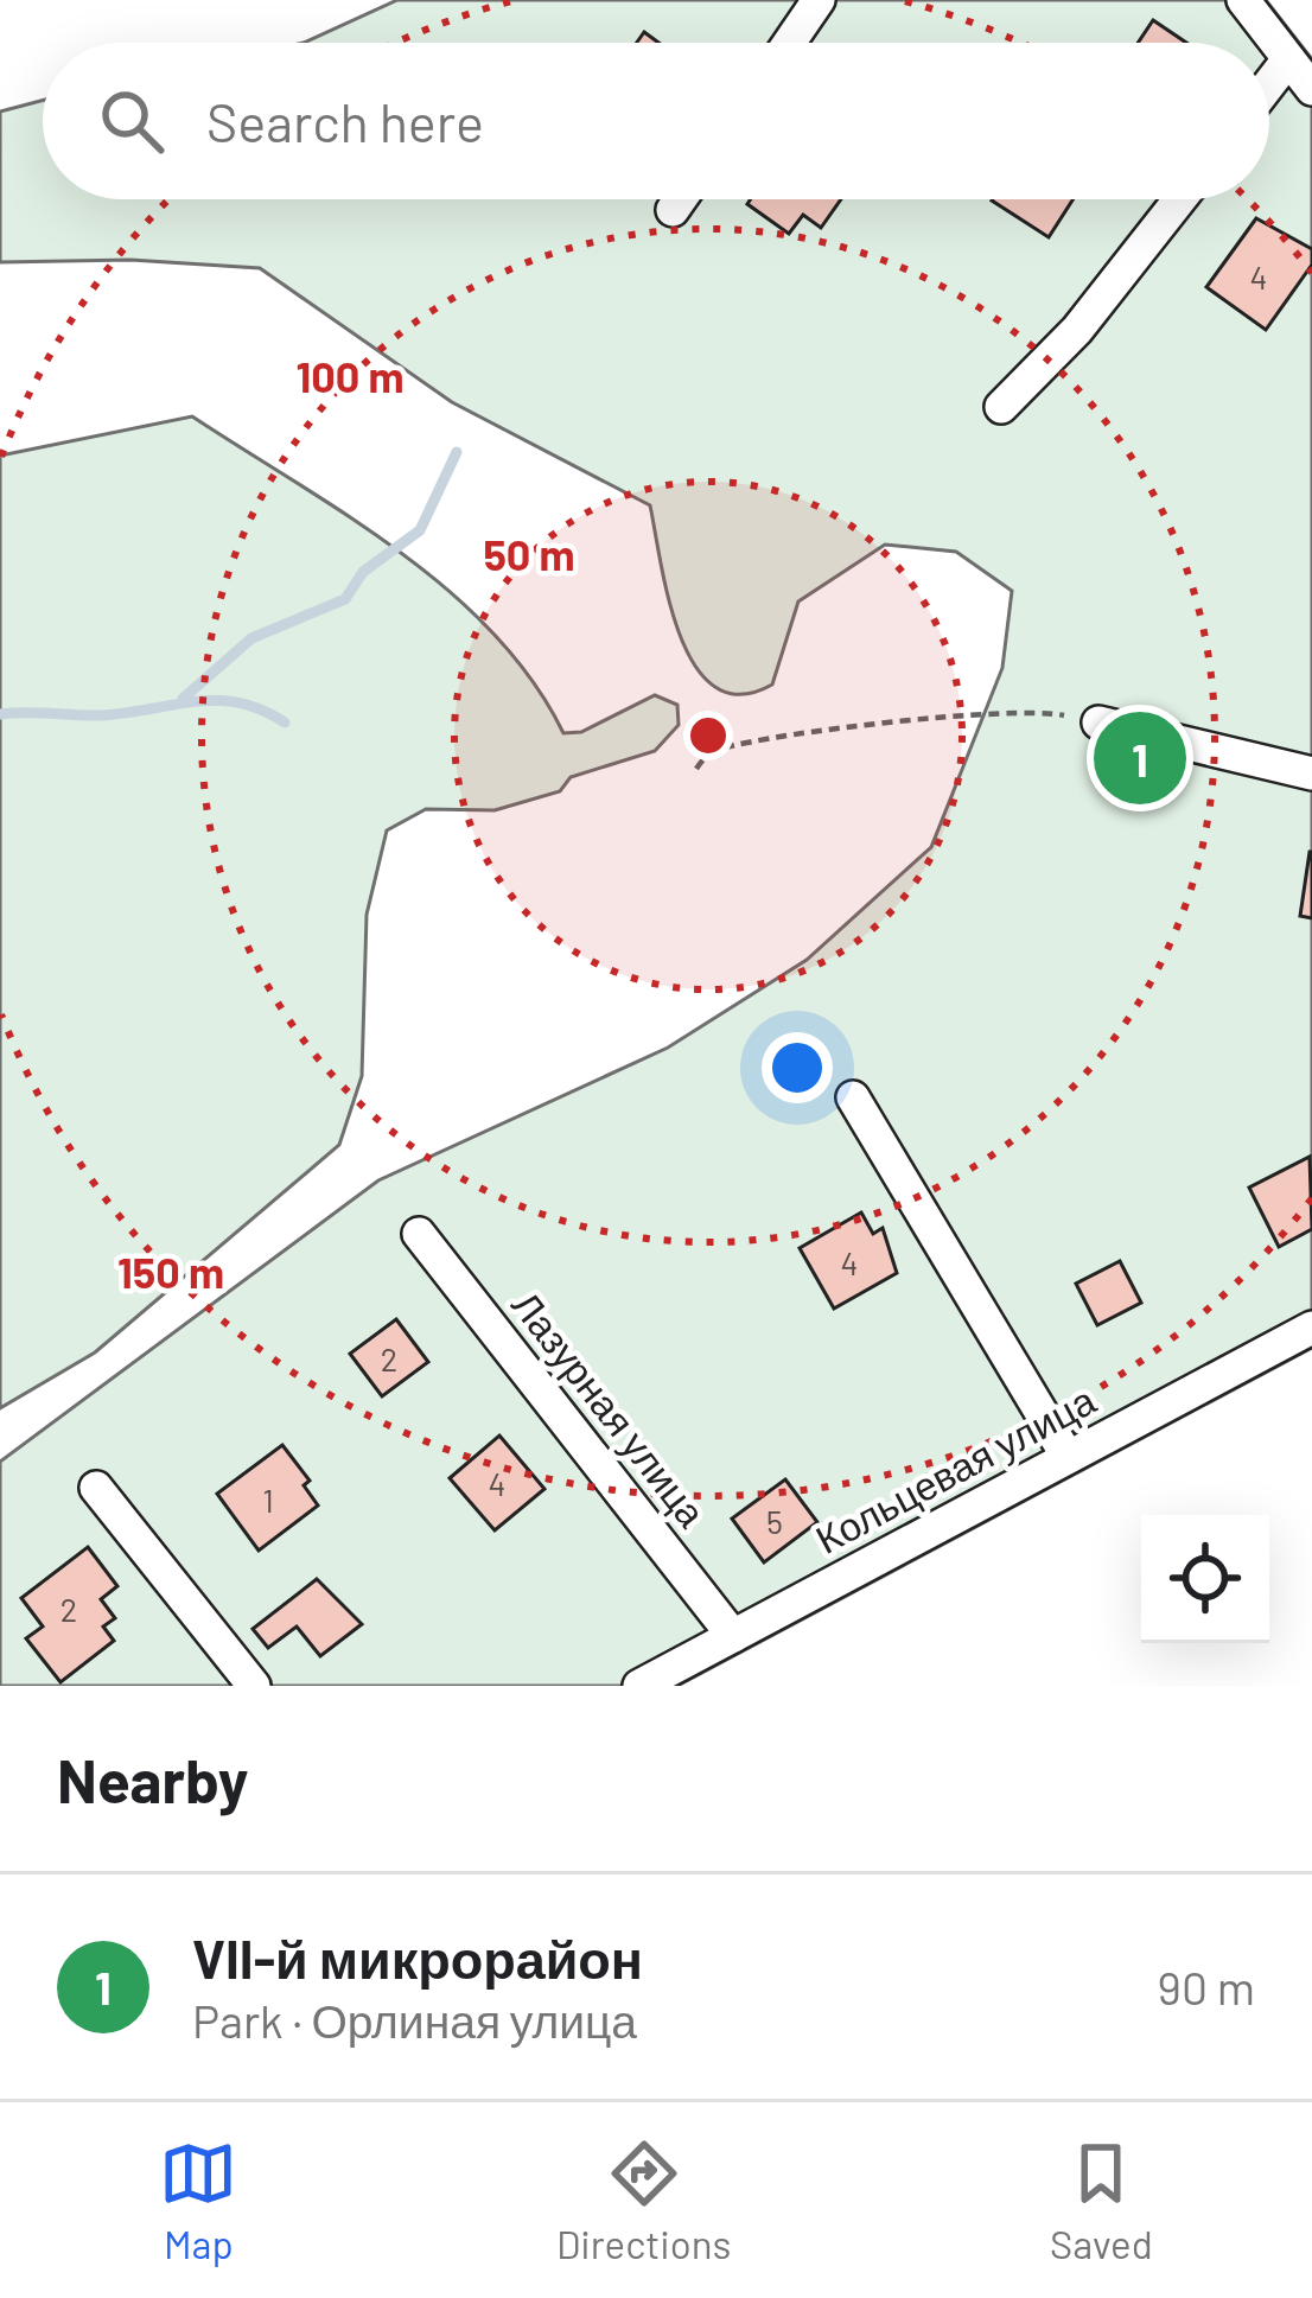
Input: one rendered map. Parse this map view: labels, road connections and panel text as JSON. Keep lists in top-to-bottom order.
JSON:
{
  "streets": {
    "street": ["Лазурная улица", "Кольцевая улица"]
  },
  "crossings": [
    ["Лазурная улица", "Кольцевая улица"]
  ],
  "house_numbers": [
    "4",
    "4",
    "2",
    "4",
    "1",
    "5",
    "2"
  ],
  "page": {
    "search": "Search here",
    "pins": "1",
    "heading": "Nearby",
    "list": [
      {
        "mark": "1",
        "name": "VII-й микрорайон",
        "note": "Park · Орлиная улица",
        "value": "90 m"
      }
    ],
    "nav": ["Map", "Directions", "Saved"]
  },
  "rings": ["100 m", "50 m", "150 m"]
}
